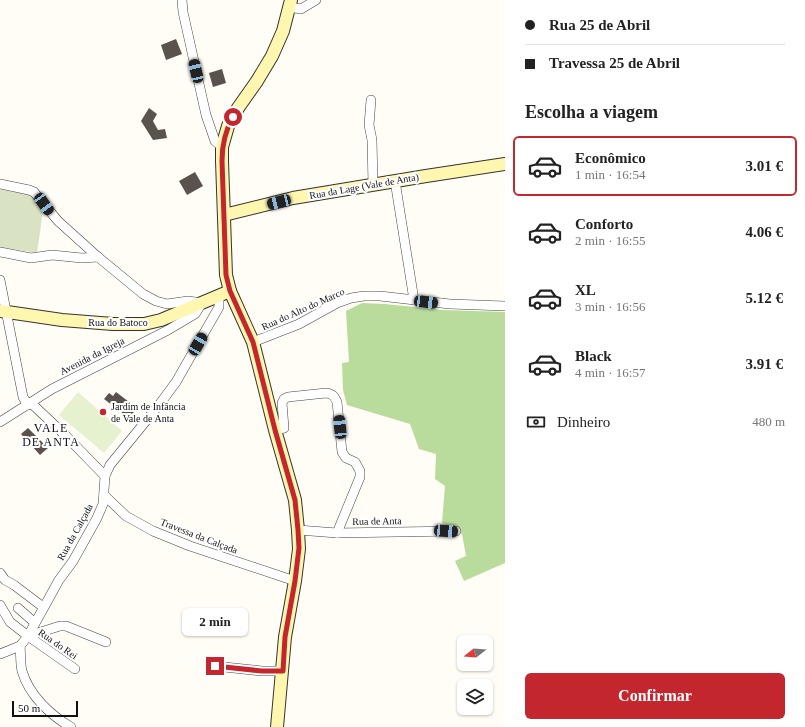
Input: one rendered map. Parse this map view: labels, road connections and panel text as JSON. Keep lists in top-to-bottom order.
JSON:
{
  "streets": {
    "main road": ["Rua da Lage (Vale de Anta)", "Rua do Batoco"],
    "street": [
      "Rua do Alto do Marco",
      "Avenida da Igreja",
      "Rua de Anta",
      "Rua da Calçada",
      "Travessa da Calçada",
      "Rua do Rei"
    ]
  },
  "crossings": [
    ["Rua do Batoco", "Avenida da Igreja"],
    ["Rua do Batoco", "Rua da Calçada"],
    ["Rua da Calçada", "Travessa da Calçada"],
    ["Rua da Calçada", "Rua do Rei"]
  ],
  "districts": ["VALE DE ANTA"],
  "places": ["Jardim de Infância de Vale de Anta"],
  "scale_bar": "50 m",
  "north": "left",
  "page": {
    "banner": ["Rua 25 de Abril", "Travessa 25 de Abril"],
    "heading": "Escolha a viagem",
    "list": [
      {
        "name": "Econômico",
        "note": "1 min · 16:54",
        "value": "3.01 €"
      },
      {
        "name": "Conforto",
        "note": "2 min · 16:55",
        "value": "4.06 €"
      },
      {
        "name": "XL",
        "note": "3 min · 16:56",
        "value": "5.12 €"
      },
      {
        "name": "Black",
        "note": "4 min · 16:57",
        "value": "3.91 €"
      }
    ],
    "pay": ["Dinheiro", "480 m"],
    "bubble": "2 min",
    "buttons": "Confirmar",
    "scale": "50 m"
  }
}
